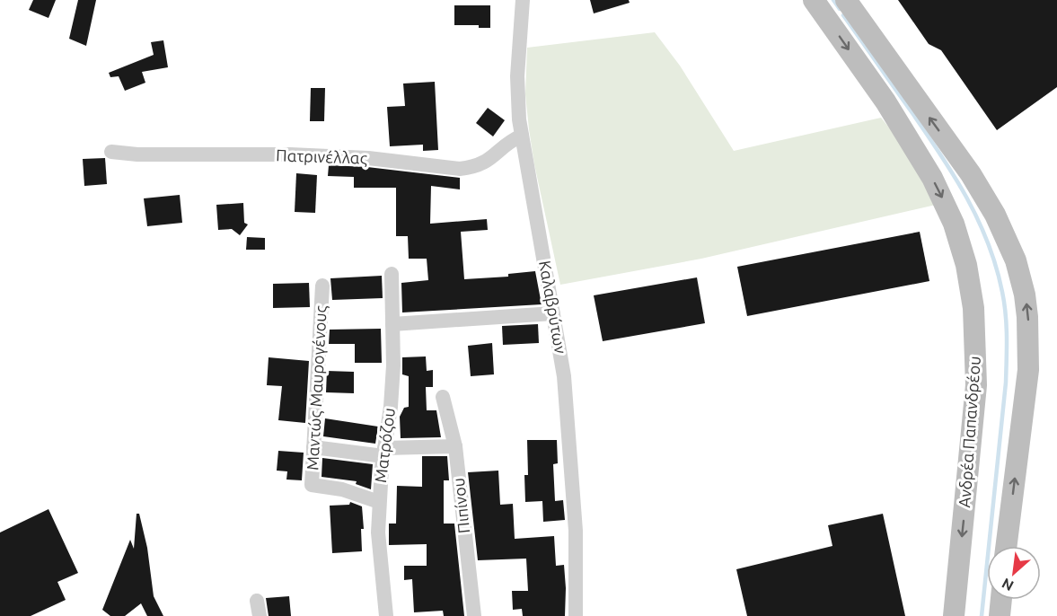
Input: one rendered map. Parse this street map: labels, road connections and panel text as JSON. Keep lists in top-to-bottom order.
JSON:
{
  "streets": {
    "main road": ["Ανδρέα Παπανδρέου"],
    "street": [
      "Πατρινέλλας",
      "Καλαβρύτων",
      "Μαντώς Μαυρογένους",
      "Ματρόζου",
      "Πιπίνου"
    ]
  },
  "crossings": [
    ["Πατρινέλλας", "Καλαβρύτων"],
    ["Μαντώς Μαυρογένους", "Ματρόζου"]
  ],
  "north": "bottom left"
}
